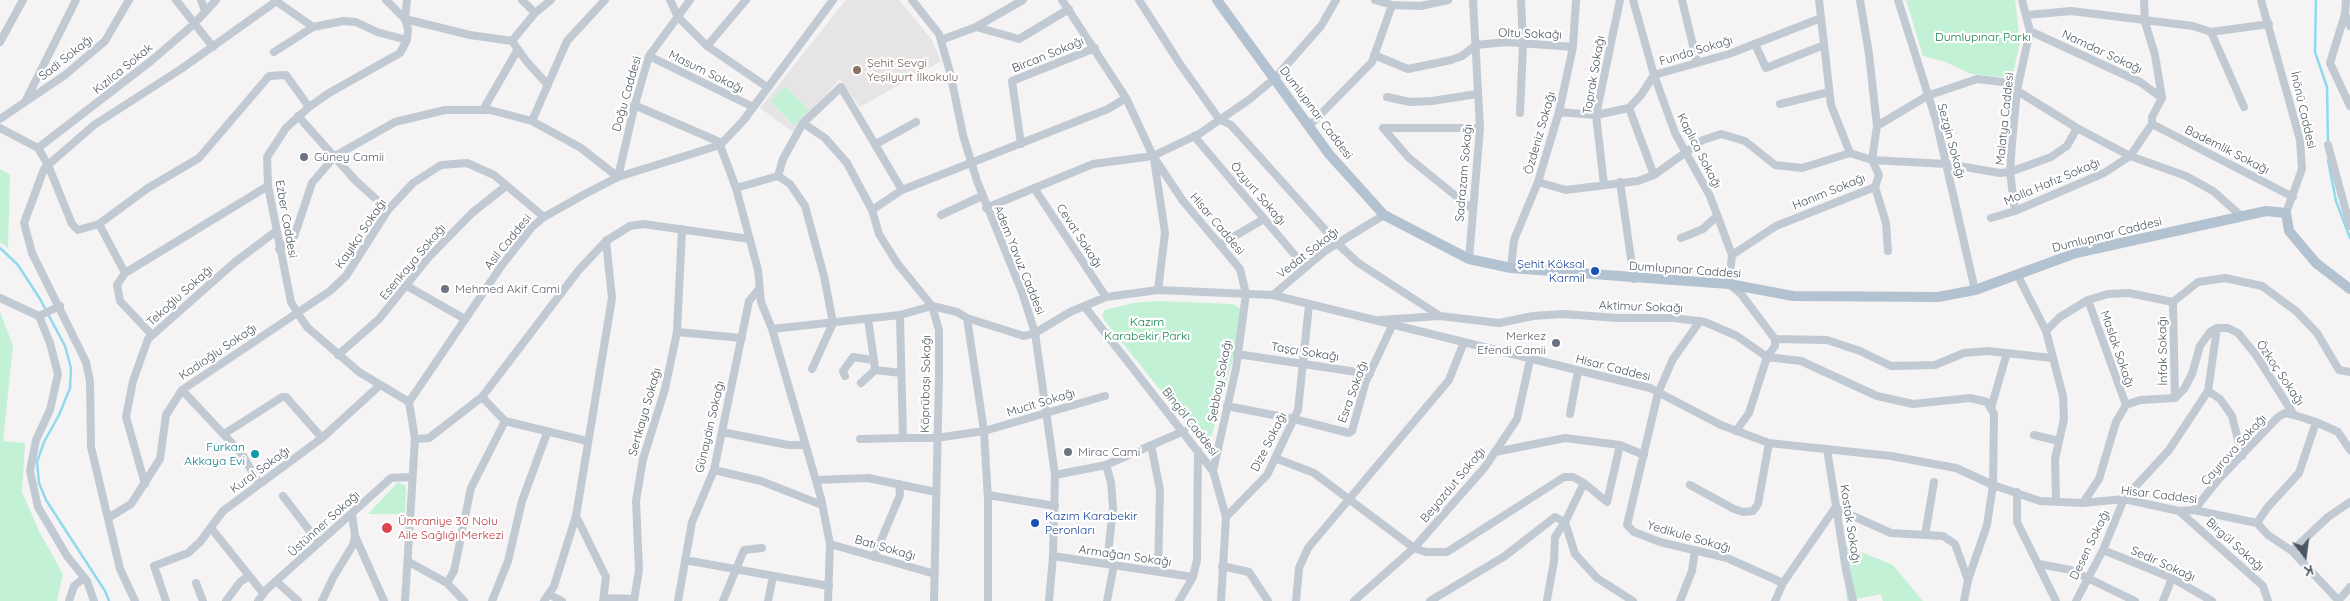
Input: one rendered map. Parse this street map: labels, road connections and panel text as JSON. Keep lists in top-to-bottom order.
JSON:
{
  "streets": {
    "main road": ["Dumlupınar Caddesi"],
    "street": [
      "Oltu Sokağı",
      "Funda Sokağı",
      "Namdar Sokağı",
      "Bircan Sokağı",
      "Sadi Sokağı",
      "Kızılca Sokak",
      "Masum Sokağı",
      "Toprak Sokağı",
      "Doğu Caddesi",
      "İnönü Caddesi",
      "Malatya Caddesi",
      "Özdeniz Sokağı",
      "Sezgin Sokağı",
      "Bademlik Sokağı",
      "Kaplıca Sokağı",
      "Sadrazam Sokağı",
      "Molla Hafız Sokağı",
      "Hanım Sokağı",
      "Özyurt Sokağı",
      "Ezber Caddesi",
      "Hisar Caddesi",
      "Kayıkçı Sokağı",
      "Cevat Sokağı",
      "Asil Caddesi",
      "Vedat Sokağı",
      "Adem Yavuz Caddesi",
      "Esenkaya Sokağı",
      "Tekoğlu Sokağı",
      "Aktimur Sokağı",
      "Maslak Sokağı",
      "İnfak Sokağı",
      "Kadıoğlu Sokağı",
      "Taşçı Sokağı",
      "Özkoç Sokağı",
      "Şebboy Sokağı",
      "Köprübaşı Sokağı",
      "Esra Sokağı",
      "Mucit Sokağı",
      "Sertkaya Sokağı",
      "Bingöl Caddesi",
      "Günaydın Sokağı",
      "Dize Sokağı",
      "Çayırova Sokağı",
      "Kural Sokağı",
      "Beyazdut Sokağı",
      "Üstünner Sokağı",
      "Kostak Sokağı",
      "Yedikule Sokağı",
      "Desen Sokağı",
      "Birgül Sokağı",
      "Batı Sokağı",
      "Armağan Sokağı",
      "Sedir Sokağı"
    ]
  },
  "crossings": [
    ["Oltu Sokağı", "Özdeniz Sokağı"],
    ["Oltu Sokağı", "Sadrazam Sokağı"],
    ["Funda Sokağı", "Kaplıca Sokağı"],
    ["Namdar Sokağı", "Malatya Caddesi"],
    ["Namdar Sokağı", "Molla Hafız Sokağı"],
    ["Bircan Sokağı", "Hisar Caddesi"],
    ["Masum Sokağı", "Doğu Caddesi"],
    ["Doğu Caddesi", "Asil Caddesi"],
    ["İnönü Caddesi", "Dumlupınar Caddesi"],
    ["İnönü Caddesi", "Bademlik Sokağı"],
    ["Dumlupınar Caddesi", "Özdeniz Sokağı"],
    ["Dumlupınar Caddesi", "Sezgin Sokağı"],
    ["Dumlupınar Caddesi", "Kaplıca Sokağı"],
    ["Dumlupınar Caddesi", "Sadrazam Sokağı"],
    ["Dumlupınar Caddesi", "Vedat Sokağı"],
    ["Malatya Caddesi", "Molla Hafız Sokağı"],
    ["Bademlik Sokağı", "Molla Hafız Sokağı"],
    ["Kaplıca Sokağı", "Hanım Sokağı"],
    ["Özyurt Sokağı", "Vedat Sokağı"],
    ["Ezber Caddesi", "Kayıkçı Sokağı"],
    ["Ezber Caddesi", "Asil Caddesi"],
    ["Ezber Caddesi", "Esenkaya Sokağı"],
    ["Ezber Caddesi", "Tekoğlu Sokağı"],
    ["Ezber Caddesi", "Kadıoğlu Sokağı"],
    ["Ezber Caddesi", "Kural Sokağı"],
    ["Hisar Caddesi", "Vedat Sokağı"],
    ["Hisar Caddesi", "Aktimur Sokağı"],
    ["Hisar Caddesi", "Şebboy Sokağı"],
    ["Hisar Caddesi", "Esra Sokağı"],
    ["Hisar Caddesi", "Dize Sokağı"],
    ["Hisar Caddesi", "Çayırova Sokağı"],
    ["Hisar Caddesi", "Beyazdut Sokağı"],
    ["Hisar Caddesi", "Kostak Sokağı"],
    ["Hisar Caddesi", "Yedikule Sokağı"],
    ["Hisar Caddesi", "Desen Sokağı"],
    ["Hisar Caddesi", "Birgül Sokağı"],
    ["Kayıkçı Sokağı", "Asil Caddesi"],
    ["Kayıkçı Sokağı", "Esenkaya Sokağı"],
    ["Kayıkçı Sokağı", "Kadıoğlu Sokağı"],
    ["Adem Yavuz Caddesi", "Mucit Sokağı"],
    ["Adem Yavuz Caddesi", "Armağan Sokağı"],
    ["Tekoğlu Sokağı", "Kadıoğlu Sokağı"],
    ["Aktimur Sokağı", "Yedikule Sokağı"],
    ["Taşçı Sokağı", "Şebboy Sokağı"],
    ["Taşçı Sokağı", "Esra Sokağı"],
    ["Taşçı Sokağı", "Dize Sokağı"],
    ["Özkoç Sokağı", "Çayırova Sokağı"],
    ["Şebboy Sokağı", "Esra Sokağı"],
    ["Şebboy Sokağı", "Bingöl Caddesi"],
    ["Köprübaşı Sokağı", "Mucit Sokağı"],
    ["Köprübaşı Sokağı", "Batı Sokağı"],
    ["Esra Sokağı", "Dize Sokağı"],
    ["Bingöl Caddesi", "Dize Sokağı"],
    ["Desen Sokağı", "Sedir Sokağı"]
  ],
  "parks": ["Dumlupınar Parkı", "Kazım Karabekir Parkı"],
  "places": [
    "Şehit Sevgi Yeşilyurt İlkokulu",
    "Güney Camii",
    "Şehit Köksal Karmil",
    "Mehmed Akif Cami",
    "Merkez Efendi Camii",
    "Mirac Cami",
    "Furkan Akkaya Evi",
    "Kazım Karabekir Peronları",
    "Ümraniye 30 Nolu Aile Sağlığı Merkezi"
  ],
  "north": "bottom"
}
